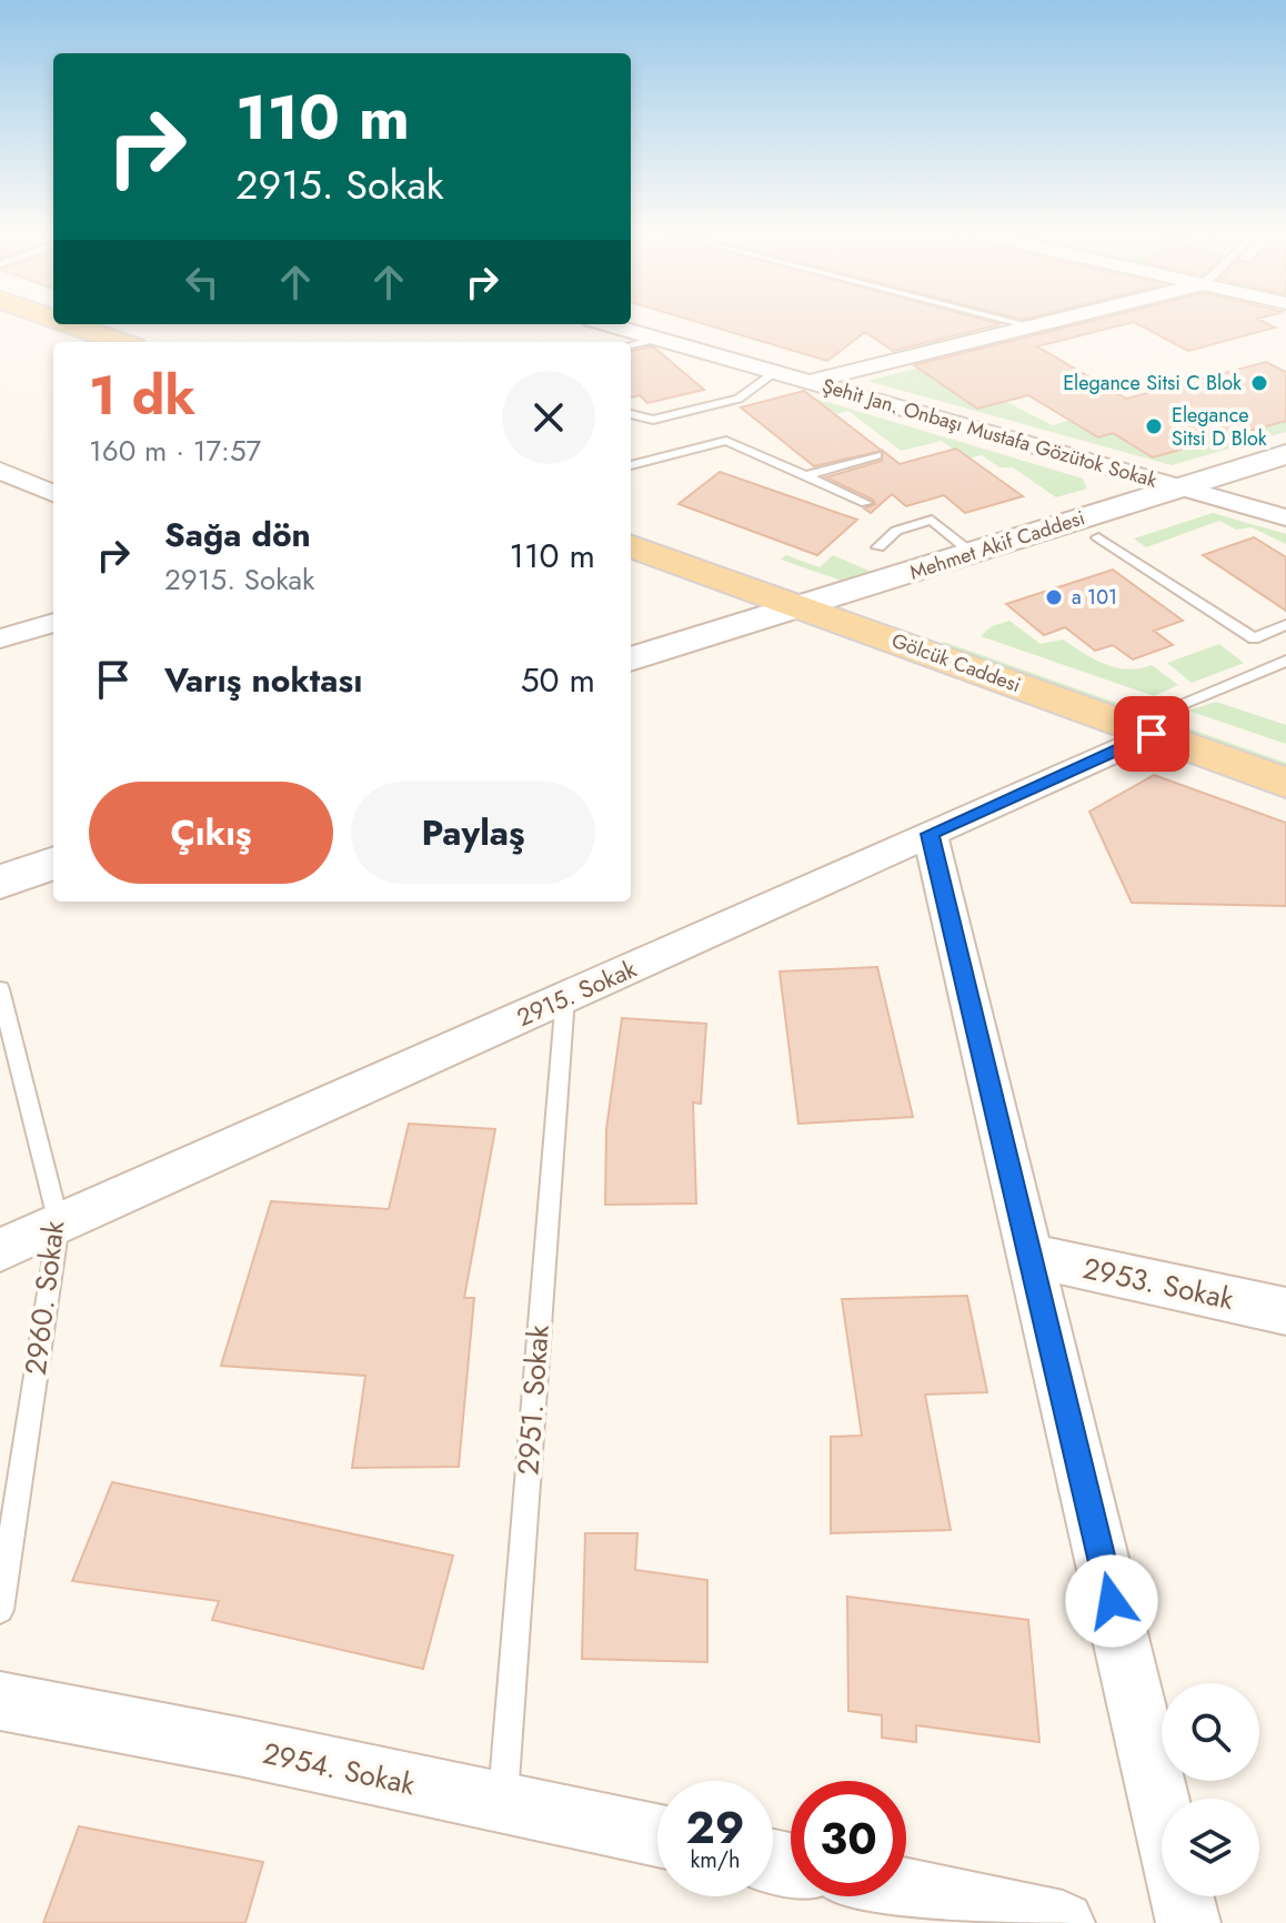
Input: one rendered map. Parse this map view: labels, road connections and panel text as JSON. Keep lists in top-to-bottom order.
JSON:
{
  "streets": {
    "main road": ["Gölcük Caddesi"],
    "street": [
      "Şehit Jan. Onbaşı Mustafa Gözütok Sokak",
      "Mehmet Akif Caddesi",
      "2915. Sokak",
      "2953. Sokak",
      "2954. Sokak"
    ],
    "lane": ["2960. Sokak", "2951. Sokak"]
  },
  "crossings": [
    ["Şehit Jan. Onbaşı Mustafa Gözütok Sokak", "Mehmet Akif Caddesi"],
    ["Mehmet Akif Caddesi", "Gölcük Caddesi"],
    ["Gölcük Caddesi", "2915. Sokak"],
    ["2915. Sokak", "2960. Sokak"],
    ["2915. Sokak", "2951. Sokak"],
    ["2951. Sokak", "2954. Sokak"]
  ],
  "places": ["Elegance Sitsi C Blok", "Elegance Sitsi D Blok", "a 101"],
  "page": {
    "turn": ["110 m", "2915. Sokak"],
    "heading": ["1 dk", "160 m · 17:57"],
    "list": [
      {
        "name": "Sağa dön",
        "note": "2915. Sokak",
        "value": "110 m"
      },
      {
        "name": "Varış noktası",
        "value": "50 m"
      }
    ],
    "buttons": ["Çıkış", "Paylaş"],
    "speed": "29 km/h",
    "limit": "30"
  }
}
